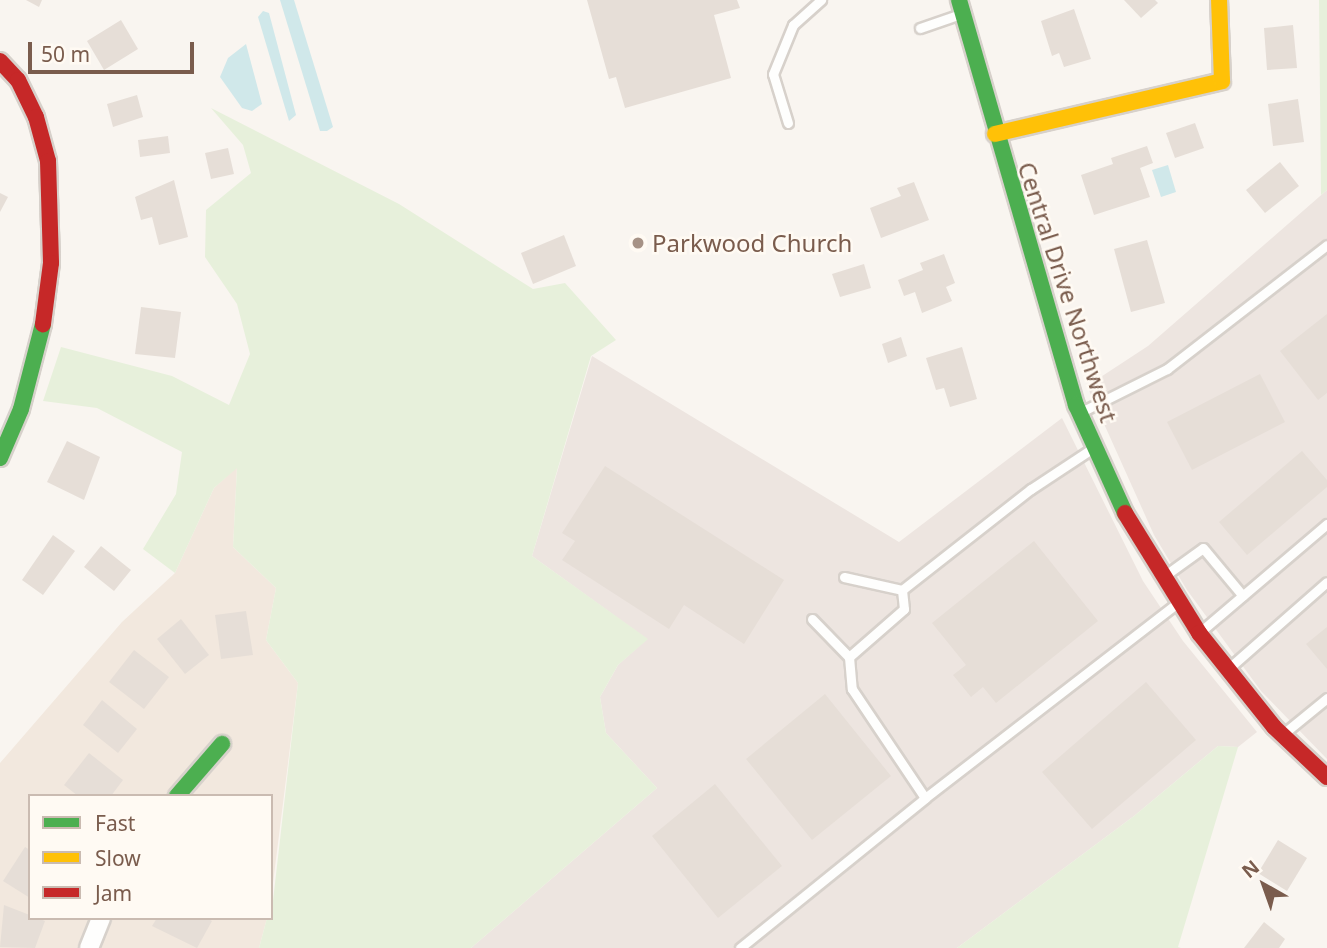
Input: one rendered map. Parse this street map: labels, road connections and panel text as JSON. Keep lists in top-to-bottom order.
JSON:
{
  "streets": {
    "street": ["Central Drive Northwest"]
  },
  "places": ["Parkwood Church"],
  "legend": ["Fast", "Slow", "Jam"],
  "scale_bar": "50 m",
  "north": "top left"
}
